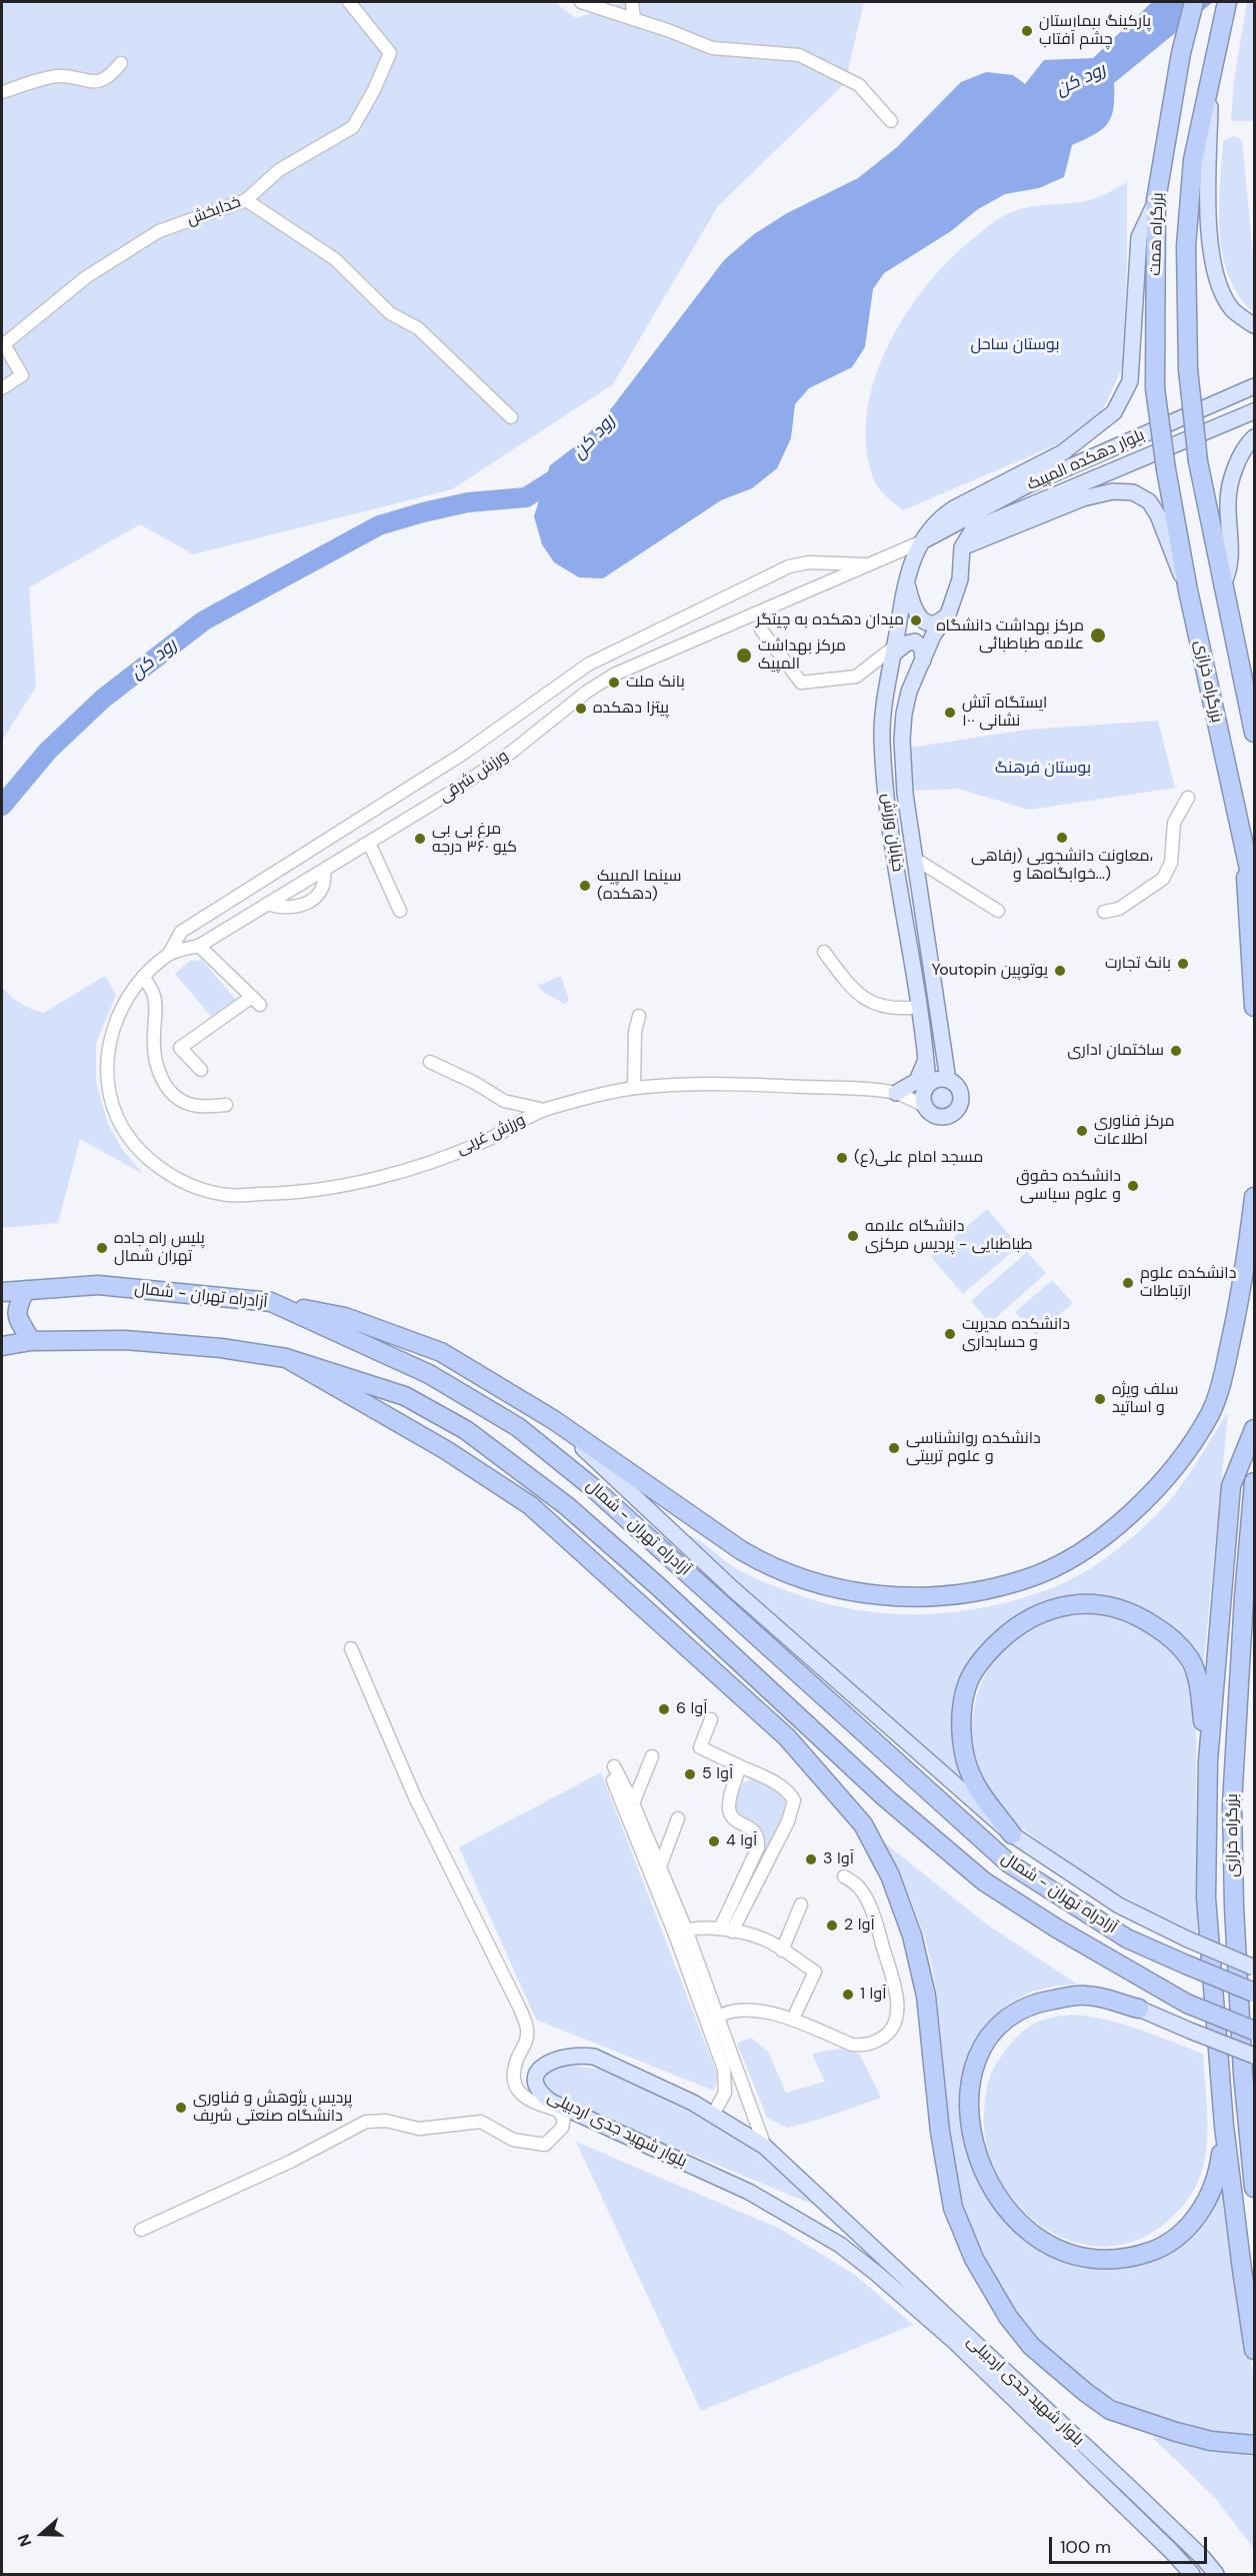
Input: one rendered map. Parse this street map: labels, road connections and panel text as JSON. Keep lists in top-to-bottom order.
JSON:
{
  "streets": {
    "highway": ["بزرگراه همت", "بزرگراه خرازی", "آزادراه تهران - شمال"],
    "main road": ["بلوار دهکده المپیک", "خیابان ورزش", "بلوار شهید جدی اردبیلی"],
    "street": ["خدابخش", "ورزش شرقی", "ورزش غربی"]
  },
  "crossings": [
    ["بزرگراه همت", "بزرگراه خرازی"],
    ["بزرگراه همت", "خیابان ورزش"],
    ["بلوار دهکده المپیک", "ورزش شرقی"],
    ["بلوار دهکده المپیک", "خیابان ورزش"],
    ["ورزش شرقی", "خیابان ورزش"],
    ["ورزش شرقی", "ورزش غربی"],
    ["خیابان ورزش", "ورزش غربی"]
  ],
  "water": ["رود کن"],
  "parks": ["بوستان ساحل", "بوستان فرهنگ"],
  "places": [
    "پاركينگ بيمارستان چشم آفتاب",
    "میدان دهکده به چیتگر",
    "مرکز بهداشت دانشگاه علامه طباطبائی",
    "مرکز بهداشت المپیک",
    "بانک ملت",
    "پیتزا دهکده",
    "ایستگاه آتش نشانی ۱۰۰",
    "معاونت دانشجویی (رفاهی، خوابگاه‌ها و...)",
    "مرغ بی بی کیو ۳۶۰ درجه",
    "سینما المپیک (دهکده)",
    "بانک تجارت",
    "Youtopin یوتوپین",
    "ساختمان اداری",
    "مرکز فناوری اطلاعات",
    "مسجد امام علی(ع)",
    "دانشکده حقوق و علوم سیاسی",
    "دانشگاه علامه طباطبایی - پردیس مرکزی",
    "پلیس راه جاده تهران شمال",
    "دانشکده علوم ارتباطات",
    "دانشکده مدیریت و حسابداری",
    "سلف ویژه و اساتید",
    "دانشکده روانشناسی و علوم تربیتی",
    "آوا 6",
    "آوا 5",
    "آوا 4",
    "آوا 3",
    "آوا 2",
    "آوا 1",
    "پردیس پژوهش و فناوری دانشگاه صنعتی شریف"
  ],
  "scale_bar": "100 m",
  "north": "left"
}
